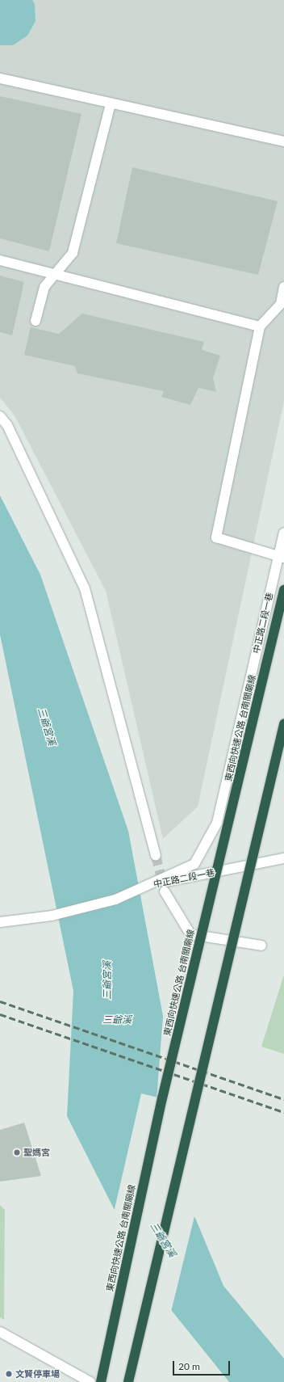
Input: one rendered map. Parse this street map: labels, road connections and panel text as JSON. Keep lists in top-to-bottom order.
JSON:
{
  "streets": {
    "highway": ["東西向快速公路 台南關廟線"],
    "street": ["中正路二段一巷"]
  },
  "water": ["三爺宮溪", "三爺溪"],
  "places": ["聖媽宮", "文賢停車場"],
  "scale_bar": "20 m"
}
